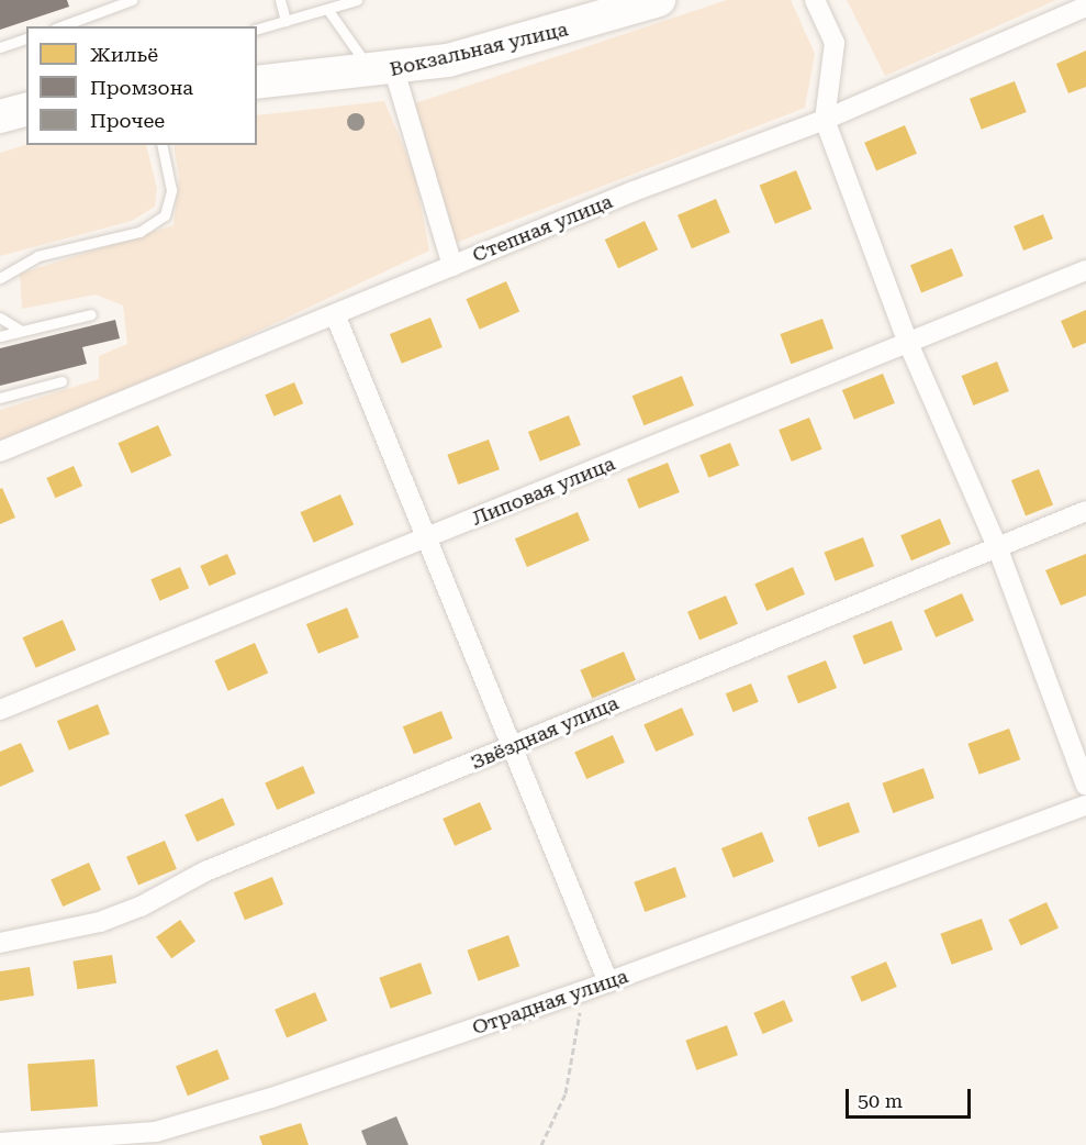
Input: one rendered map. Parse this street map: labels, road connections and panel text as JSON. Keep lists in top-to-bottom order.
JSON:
{
  "streets": {
    "main road": ["Вокзальная улица"],
    "street": [
      "Степная улица",
      "Липовая улица",
      "Звёздная улица",
      "Отрадная улица"
    ]
  },
  "legend": ["Жильё", "Промзона", "Прочее"],
  "scale_bar": "50 m"
}
